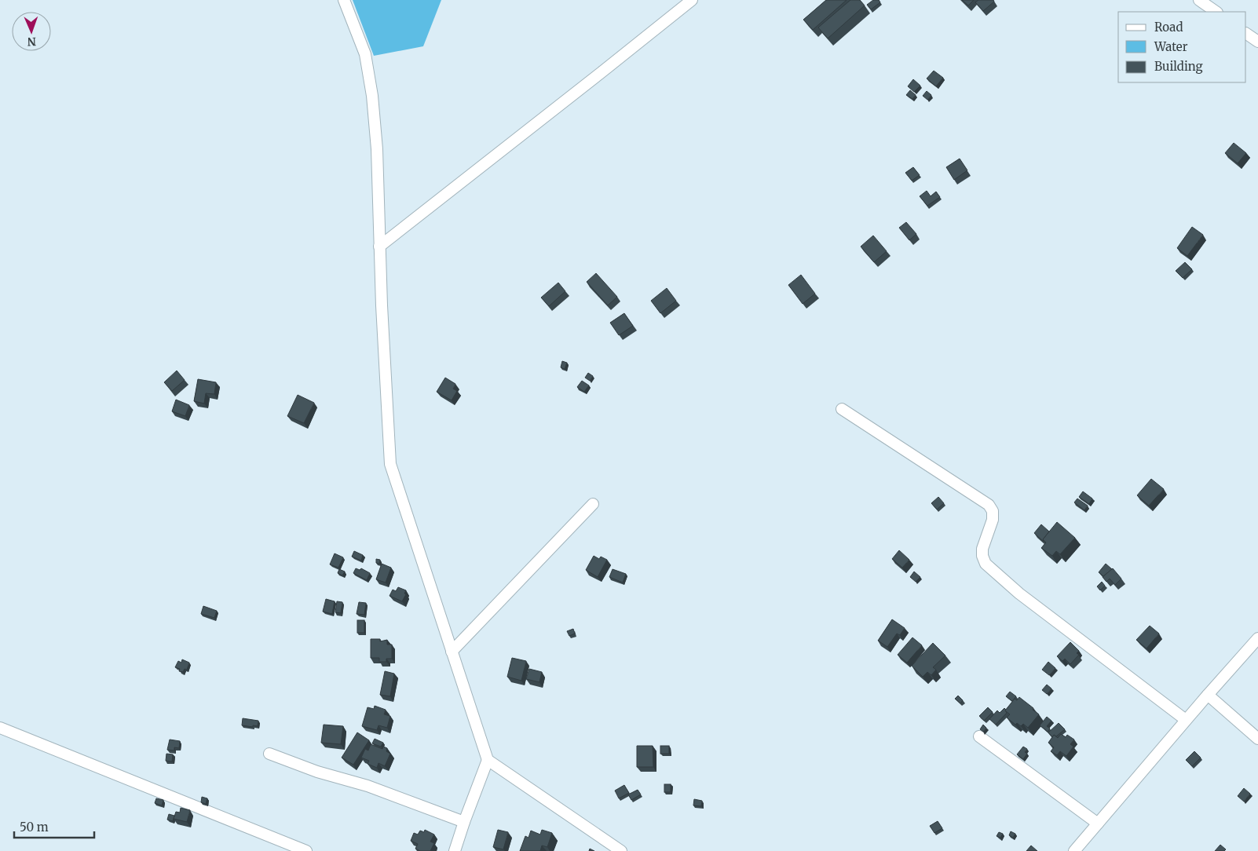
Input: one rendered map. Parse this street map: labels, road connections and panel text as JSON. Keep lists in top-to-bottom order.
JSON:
{
  "legend": ["Road", "Water", "Building"],
  "scale_bar": "50 m",
  "north": "bottom"
}
